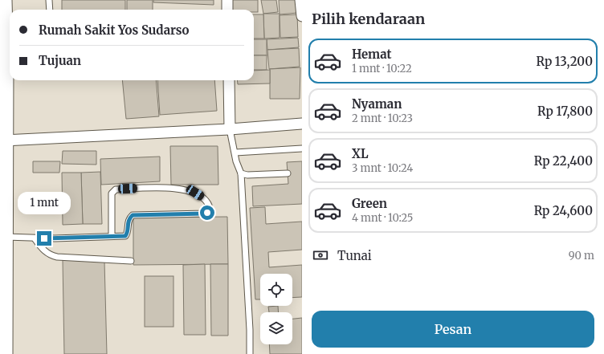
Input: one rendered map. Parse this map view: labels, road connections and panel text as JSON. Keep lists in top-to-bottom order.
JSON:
{
  "page": {
    "heading": "Pilih kendaraan",
    "banner": ["Rumah Sakit Yos Sudarso", "Tujuan"],
    "list": [
      {
        "name": "Hemat",
        "note": "1 mnt · 10:22",
        "value": "Rp 13,200"
      },
      {
        "name": "Nyaman",
        "note": "2 mnt · 10:23",
        "value": "Rp 17,800"
      },
      {
        "name": "XL",
        "note": "3 mnt · 10:24",
        "value": "Rp 22,400"
      },
      {
        "name": "Green",
        "note": "4 mnt · 10:25",
        "value": "Rp 24,600"
      }
    ],
    "bubble": "1 mnt",
    "pay": ["Tunai", "90 m"],
    "buttons": "Pesan"
  }
}
